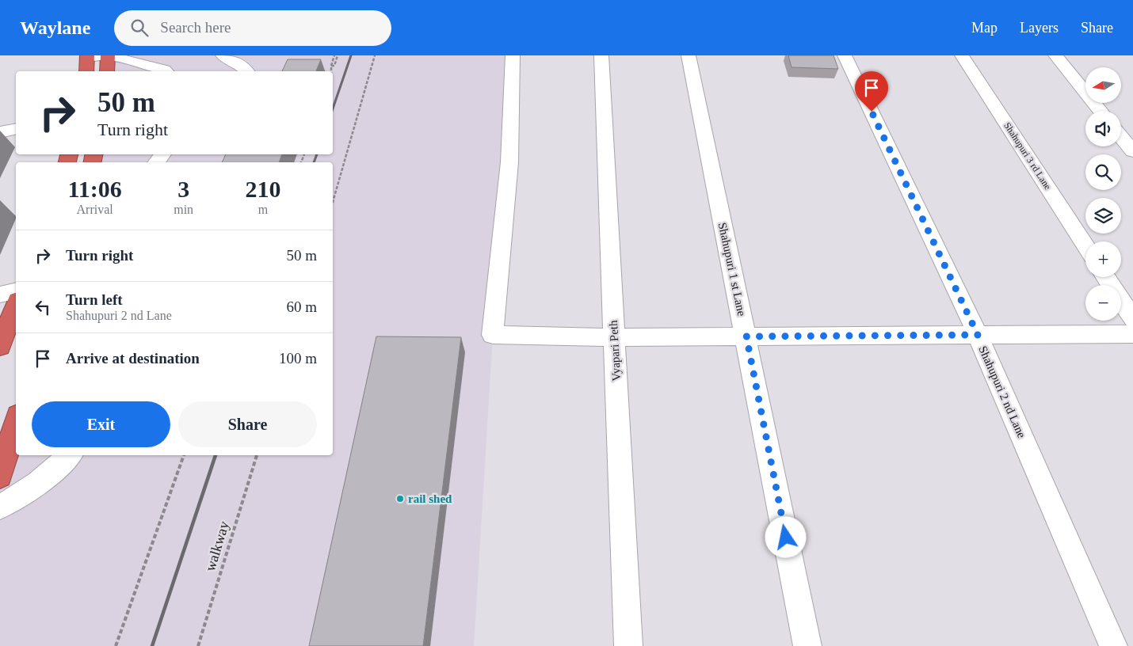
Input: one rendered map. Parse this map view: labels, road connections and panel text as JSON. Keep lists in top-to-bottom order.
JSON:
{
  "streets": {
    "street": [
      "Shahupuri 3 rd Lane",
      "Shahupuri 1 st Lane",
      "Vyapari Peth",
      "Shahupuri 2 nd Lane"
    ],
    "path": ["walkway"]
  },
  "places": ["rail shed"],
  "north": "left",
  "page": {
    "header": "Waylane",
    "search": "Search here",
    "nav": ["Map", "Layers", "Share"],
    "map_buttons": ["+", "−"],
    "turn": ["50 m", "Turn right"],
    "eta": [
      "11:06",
      "Arrival",
      "3",
      "min",
      "210",
      "m"
    ],
    "list": [
      {
        "name": "Turn right",
        "value": "50 m"
      },
      {
        "name": "Turn left",
        "note": "Shahupuri 2 nd Lane",
        "value": "60 m"
      },
      {
        "name": "Arrive at destination",
        "value": "100 m"
      }
    ],
    "buttons": ["Exit", "Share"]
  }
}
